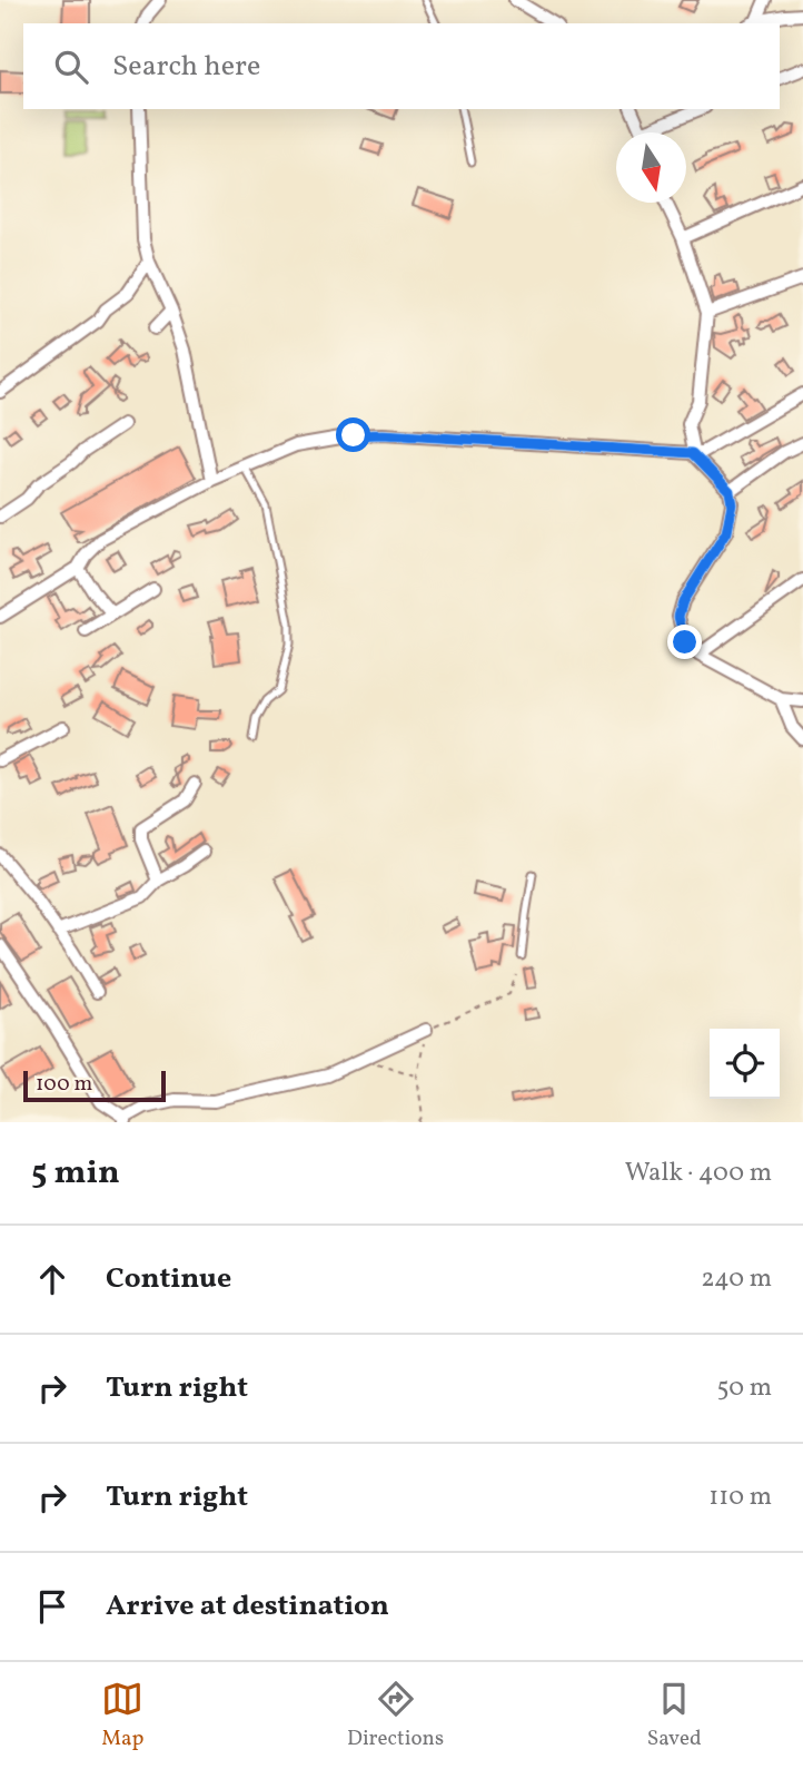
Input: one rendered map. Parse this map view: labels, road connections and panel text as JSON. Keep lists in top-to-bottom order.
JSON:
{
  "scale_bar": "100 m",
  "north": "bottom",
  "page": {
    "search": "Search here",
    "scale": "100 m",
    "heading": ["5 min", "Walk · 400 m"],
    "list": [
      ["Continue", "240 m"],
      ["Turn right", "50 m"],
      ["Turn right", "110 m"],
      "Arrive at destination"
    ],
    "nav": ["Map", "Directions", "Saved"]
  }
}
